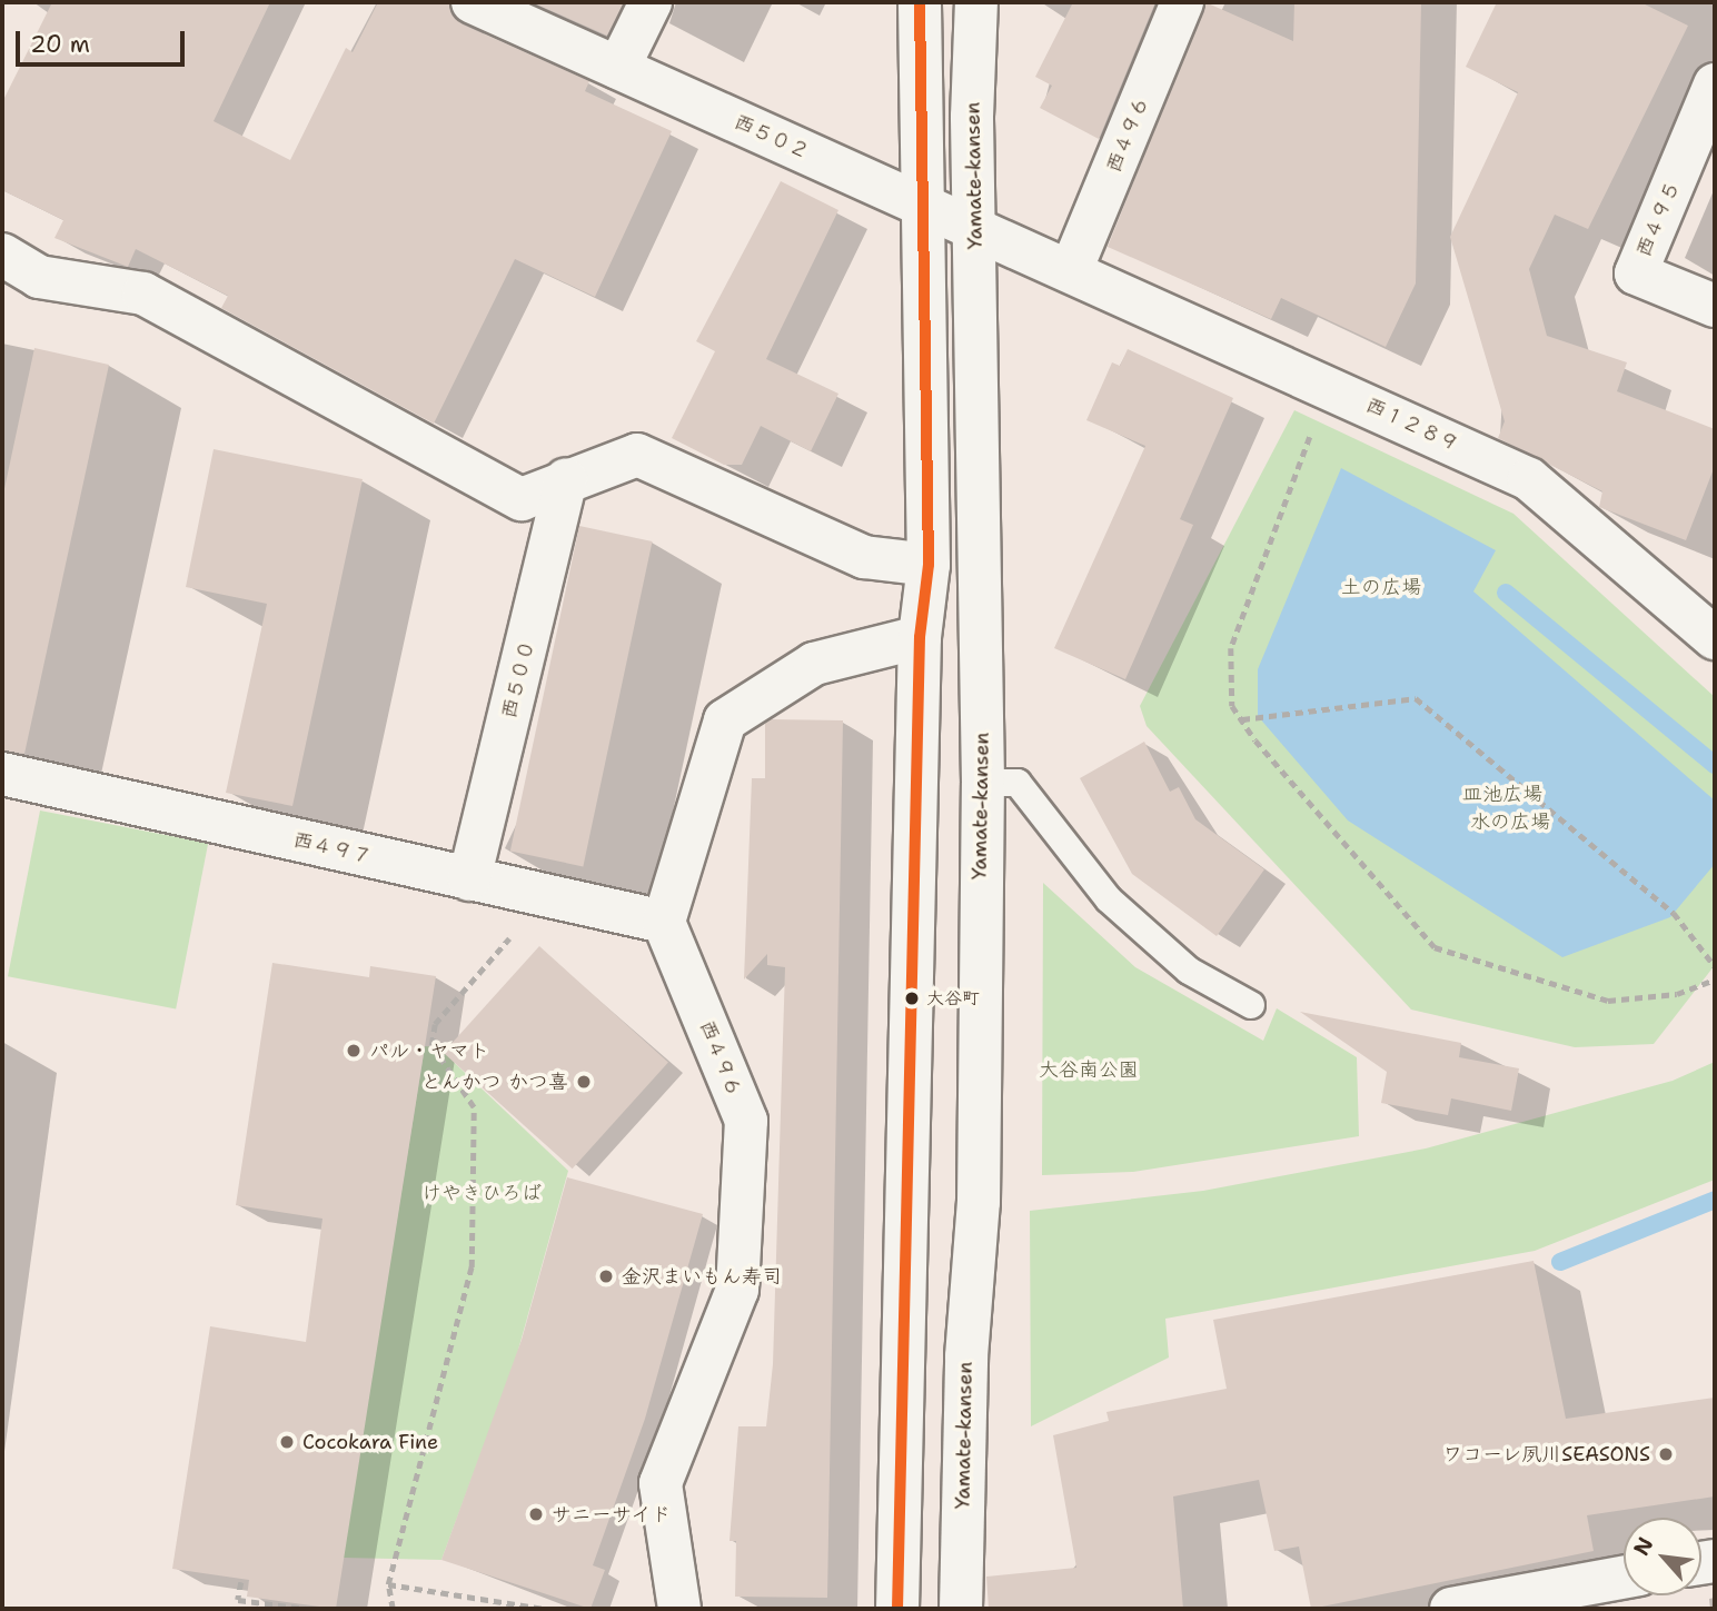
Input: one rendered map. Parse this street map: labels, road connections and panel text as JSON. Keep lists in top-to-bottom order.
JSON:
{
  "streets": {
    "street": [
      "西４９６",
      "西５０２",
      "Yamate-kansen",
      "西４９５",
      "西１２８９",
      "西５００",
      "西４９７"
    ]
  },
  "crossings": [
    ["西４９６", "西５０２"],
    ["西４９６", "西１２８９"],
    ["西４９６", "西４９７"],
    ["西５０２", "Yamate-kansen"],
    ["西５０２", "西１２８９"],
    ["西５００", "西４９７"]
  ],
  "parks": [
    "土の広場",
    "皿池広場",
    "水の広場",
    "大谷南公園",
    "けやきひろば"
  ],
  "places": [
    "大谷町",
    "パル・ヤマト",
    "とんかつ かつ喜",
    "金沢まいもん寿司",
    "Cocokara Fine",
    "ワコーレ夙川SEASONS",
    "サニーサイド"
  ],
  "scale_bar": "20 m",
  "north": "top left"
}
